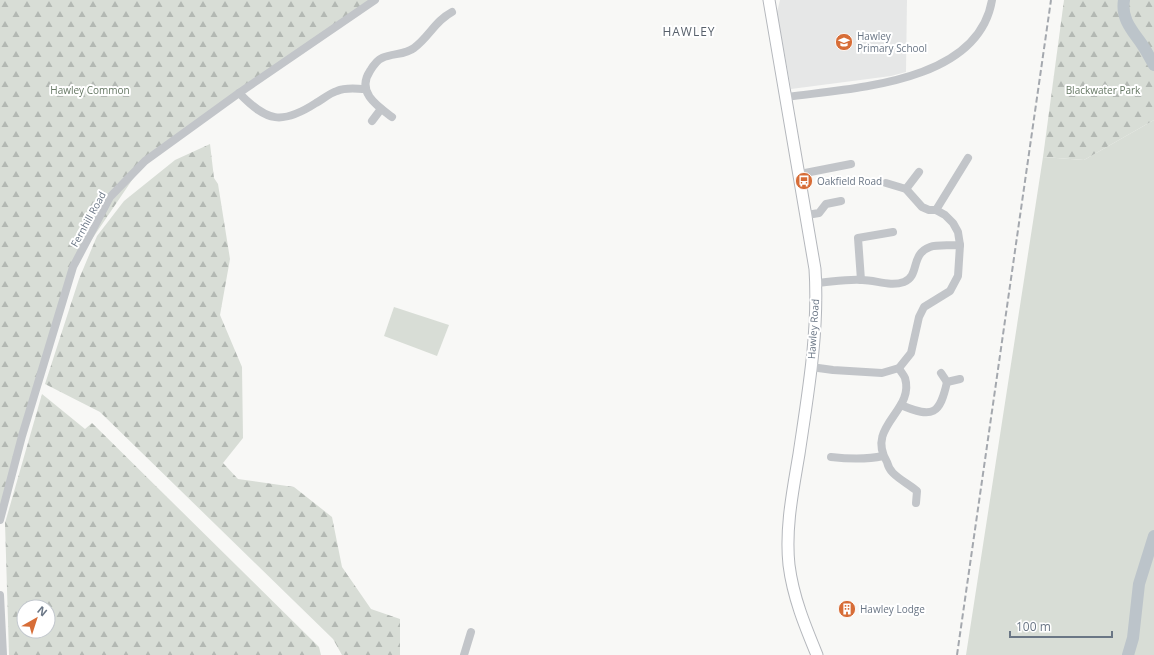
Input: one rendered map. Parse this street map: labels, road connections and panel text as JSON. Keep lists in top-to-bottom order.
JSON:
{
  "streets": {
    "main road": ["Hawley Road"],
    "street": ["Fernhill Road"]
  },
  "districts": ["HAWLEY"],
  "parks": ["Hawley Common", "Blackwater Park"],
  "places": {
    "school or university": ["Hawley Primary School"],
    "bus stop": ["Oakfield Road"],
    "building": ["Hawley Lodge"]
  },
  "scale_bar": "100 m",
  "north": "top right"
}
